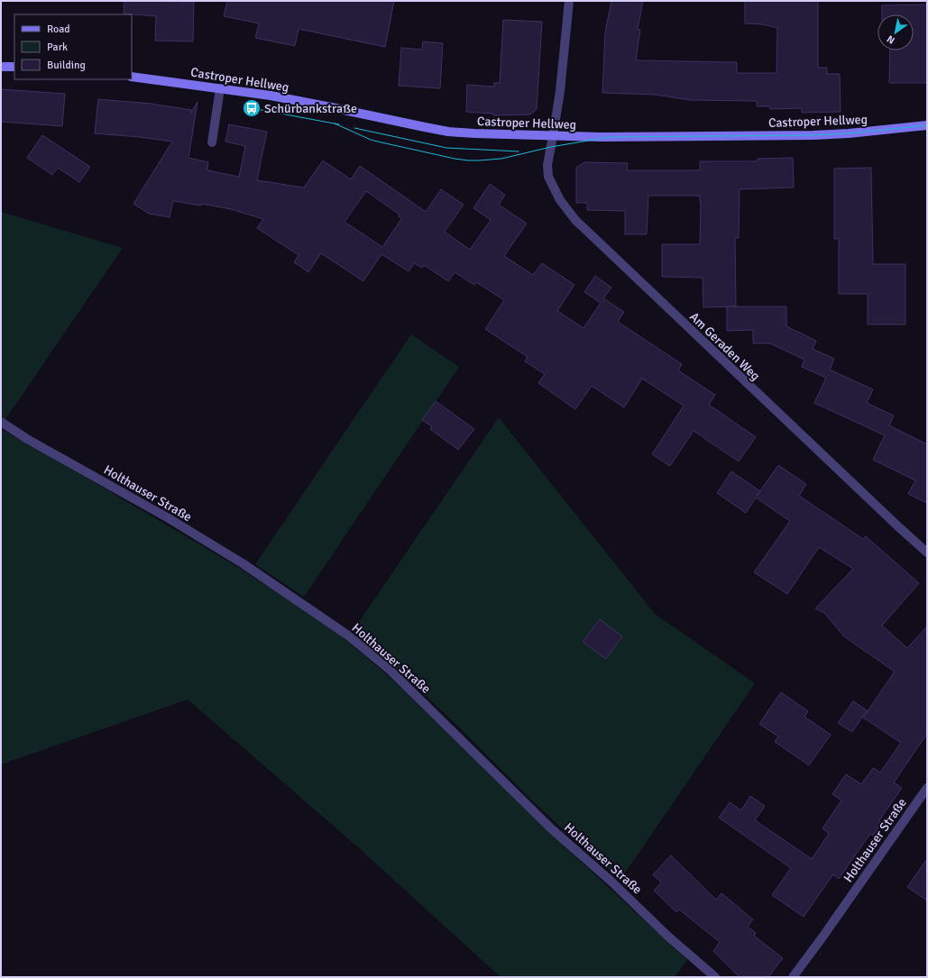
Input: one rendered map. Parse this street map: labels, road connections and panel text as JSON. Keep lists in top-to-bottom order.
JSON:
{
  "streets": {
    "main road": ["Castroper Hellweg"],
    "street": ["Am Geraden Weg", "Holthauser Straße"]
  },
  "crossings": [
    ["Castroper Hellweg", "Am Geraden Weg"]
  ],
  "places": {
    "bus stop": ["Schürbankstraße"]
  },
  "legend": ["Road", "Park", "Building"],
  "north": "bottom left"
}
